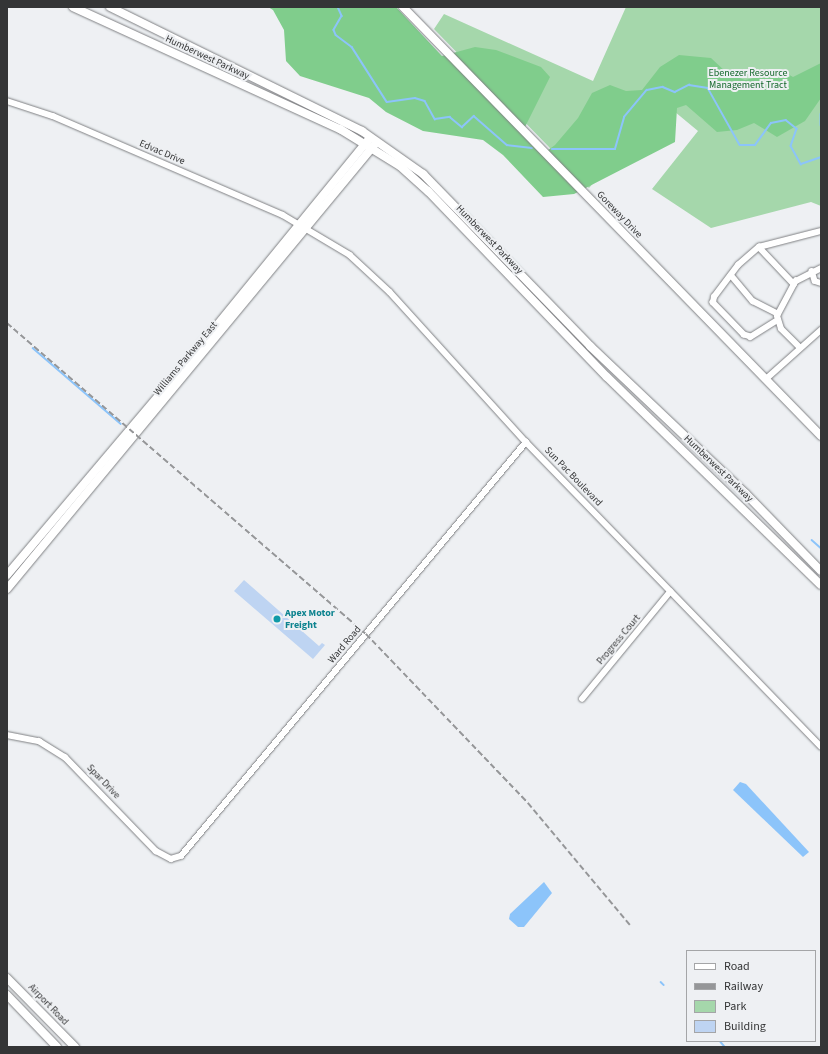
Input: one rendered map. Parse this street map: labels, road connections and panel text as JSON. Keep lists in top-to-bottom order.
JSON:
{
  "streets": {
    "main road": [
      "Humberwest Parkway",
      "Goreway Drive",
      "Williams Parkway East",
      "Airport Road"
    ],
    "street": [
      "Edvac Drive",
      "Sun Pac Boulevard",
      "Progress Court",
      "Ward Road",
      "Spar Drive"
    ]
  },
  "crossings": [
    ["Humberwest Parkway", "Williams Parkway East"],
    ["Edvac Drive", "Williams Parkway East"],
    ["Edvac Drive", "Sun Pac Boulevard"],
    ["Williams Parkway East", "Sun Pac Boulevard"],
    ["Sun Pac Boulevard", "Progress Court"],
    ["Sun Pac Boulevard", "Ward Road"],
    ["Ward Road", "Spar Drive"]
  ],
  "parks": ["Ebenezer Resource Management Tract"],
  "places": ["Apex Motor Freight"],
  "legend": [
    "Road",
    "Railway",
    "Park",
    "Building"
  ]
}
